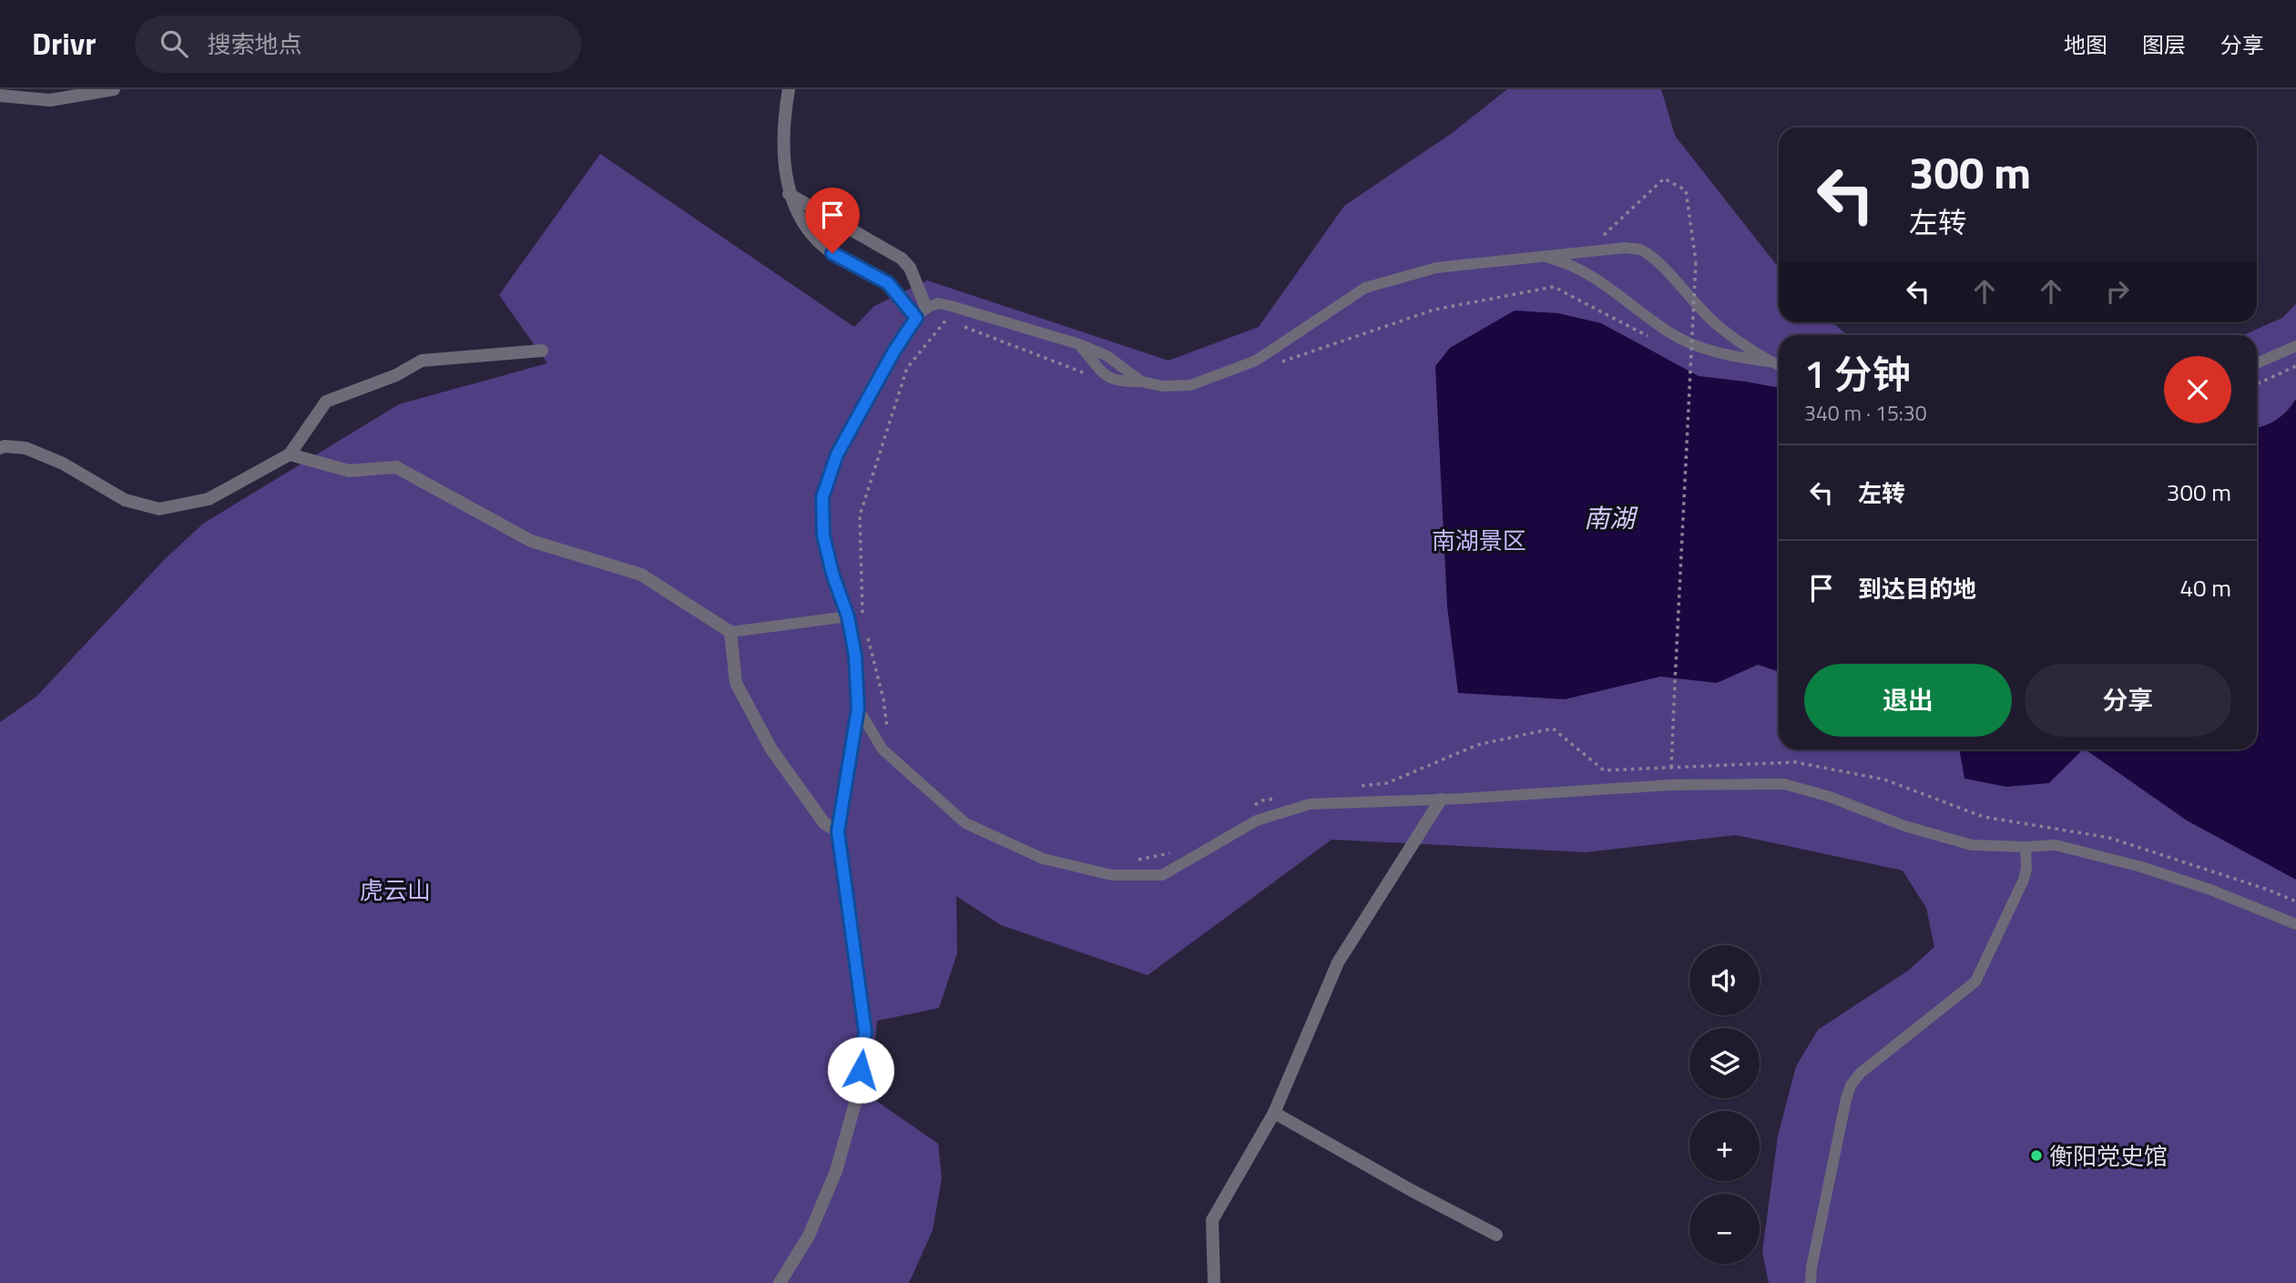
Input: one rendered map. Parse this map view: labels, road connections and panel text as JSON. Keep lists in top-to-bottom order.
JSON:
{
  "water": ["南湖"],
  "parks": ["南湖景区", "虎云山"],
  "places": ["衡阳党史馆"],
  "page": {
    "header": "Drivr",
    "search": "搜索地点",
    "nav": ["地图", "图层", "分享"],
    "turn": ["300 m", "左转"],
    "heading": ["1 分钟", "340 m · 15:30"],
    "list": [
      {
        "name": "左转",
        "value": "300 m"
      },
      {
        "name": "到达目的地",
        "value": "40 m"
      }
    ],
    "buttons": ["退出", "分享"],
    "map_buttons": ["+", "−"]
  }
}
